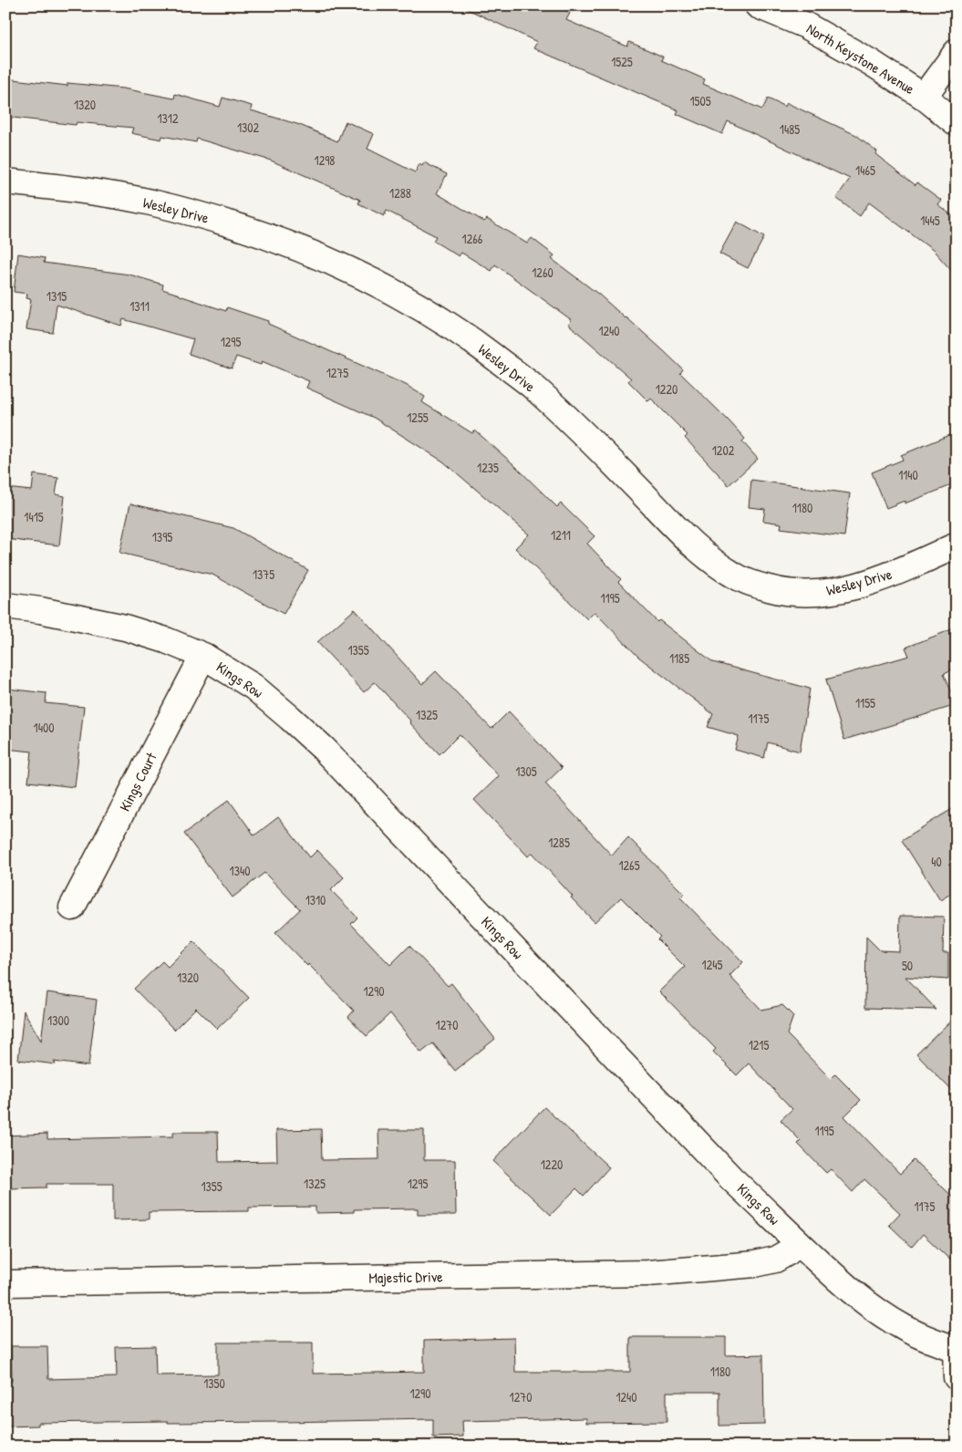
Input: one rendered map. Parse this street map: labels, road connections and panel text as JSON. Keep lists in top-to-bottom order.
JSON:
{
  "streets": {
    "street": [
      "North Keystone Avenue",
      "Wesley Drive",
      "Kings Row",
      "Kings Court",
      "Majestic Drive"
    ]
  },
  "crossings": [
    ["Kings Row", "Kings Court"],
    ["Kings Row", "Majestic Drive"]
  ],
  "house_numbers": [
    "1525",
    "1505",
    "1320",
    "1312",
    "1302",
    "1485",
    "1298",
    "1465",
    "1288",
    "1445",
    "1266",
    "1260",
    "1315",
    "1311",
    "1240",
    "1295",
    "1275",
    "1220",
    "1255",
    "1202",
    "1235",
    "1140",
    "1180",
    "1415",
    "1211",
    "1395",
    "1375",
    "1195",
    "1355",
    "1185",
    "1155",
    "1325",
    "1175",
    "1400",
    "1305",
    "1285",
    "40",
    "1265",
    "1340",
    "1310",
    "1245",
    "50",
    "1320",
    "1290",
    "1300",
    "1270",
    "1215",
    "1195",
    "1220",
    "1325",
    "1295",
    "1355",
    "1175",
    "1180",
    "1350",
    "1290",
    "1270",
    "1240"
  ]
}
